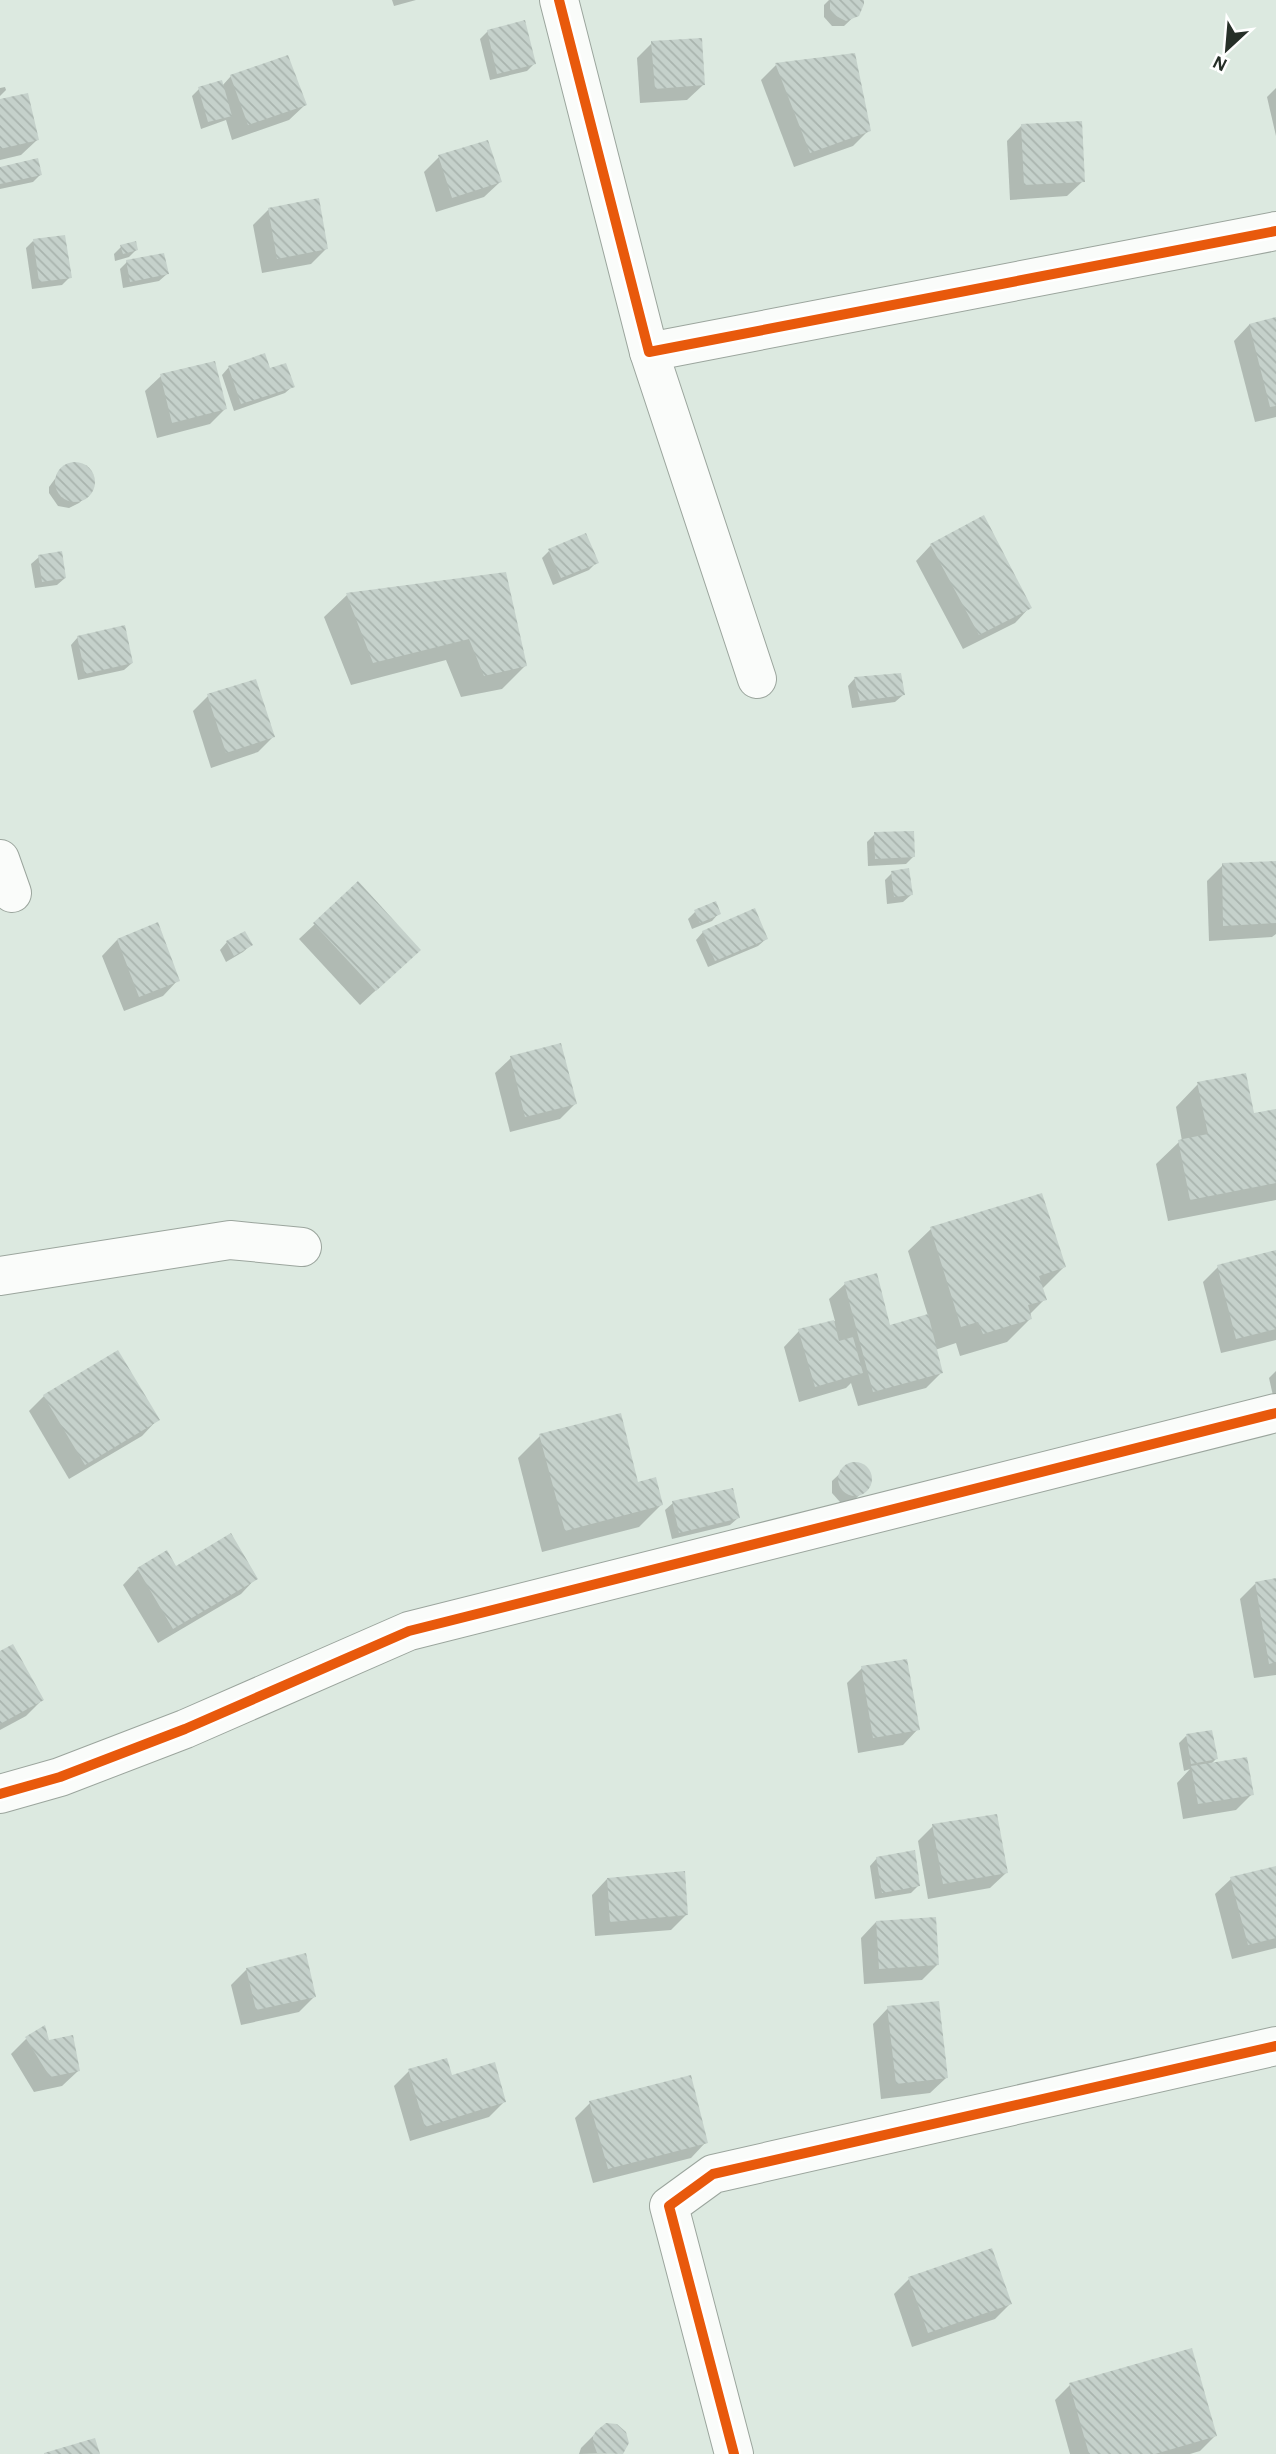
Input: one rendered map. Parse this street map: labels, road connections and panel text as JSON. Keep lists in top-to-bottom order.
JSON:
{
  "north": "bottom left"
}
